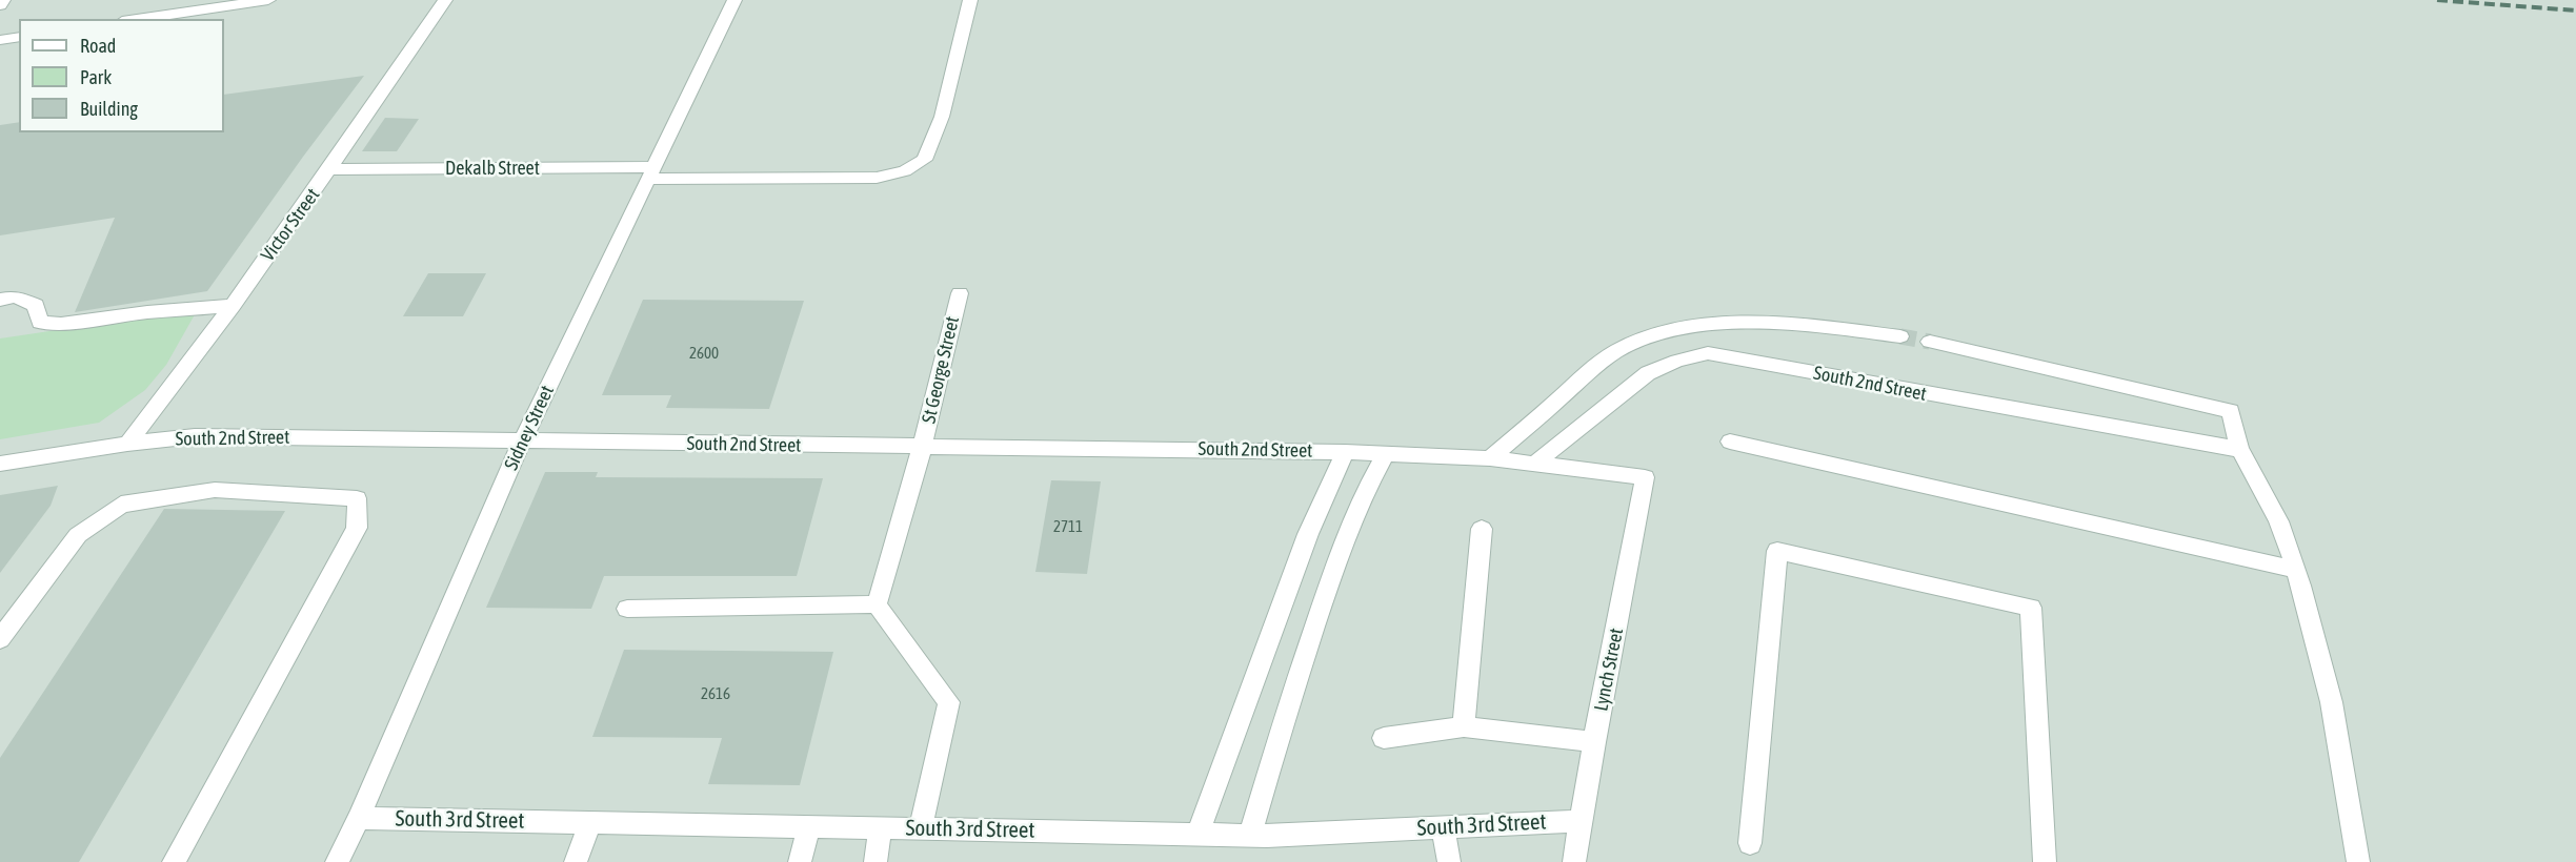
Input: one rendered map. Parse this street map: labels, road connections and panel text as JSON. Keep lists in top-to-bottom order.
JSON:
{
  "streets": {
    "street": [
      "Dekalb Street",
      "Victor Street",
      "St George Street",
      "South 2nd Street",
      "Sidney Street",
      "Lynch Street",
      "South 3rd Street"
    ]
  },
  "crossings": [
    ["Dekalb Street", "Victor Street"],
    ["Dekalb Street", "Sidney Street"],
    ["Victor Street", "South 2nd Street"],
    ["St George Street", "South 2nd Street"],
    ["South 2nd Street", "Sidney Street"],
    ["South 2nd Street", "Lynch Street"],
    ["Sidney Street", "South 3rd Street"],
    ["Lynch Street", "South 3rd Street"]
  ],
  "house_numbers": ["2600", "2711", "2616"],
  "legend": ["Road", "Park", "Building"]
}
